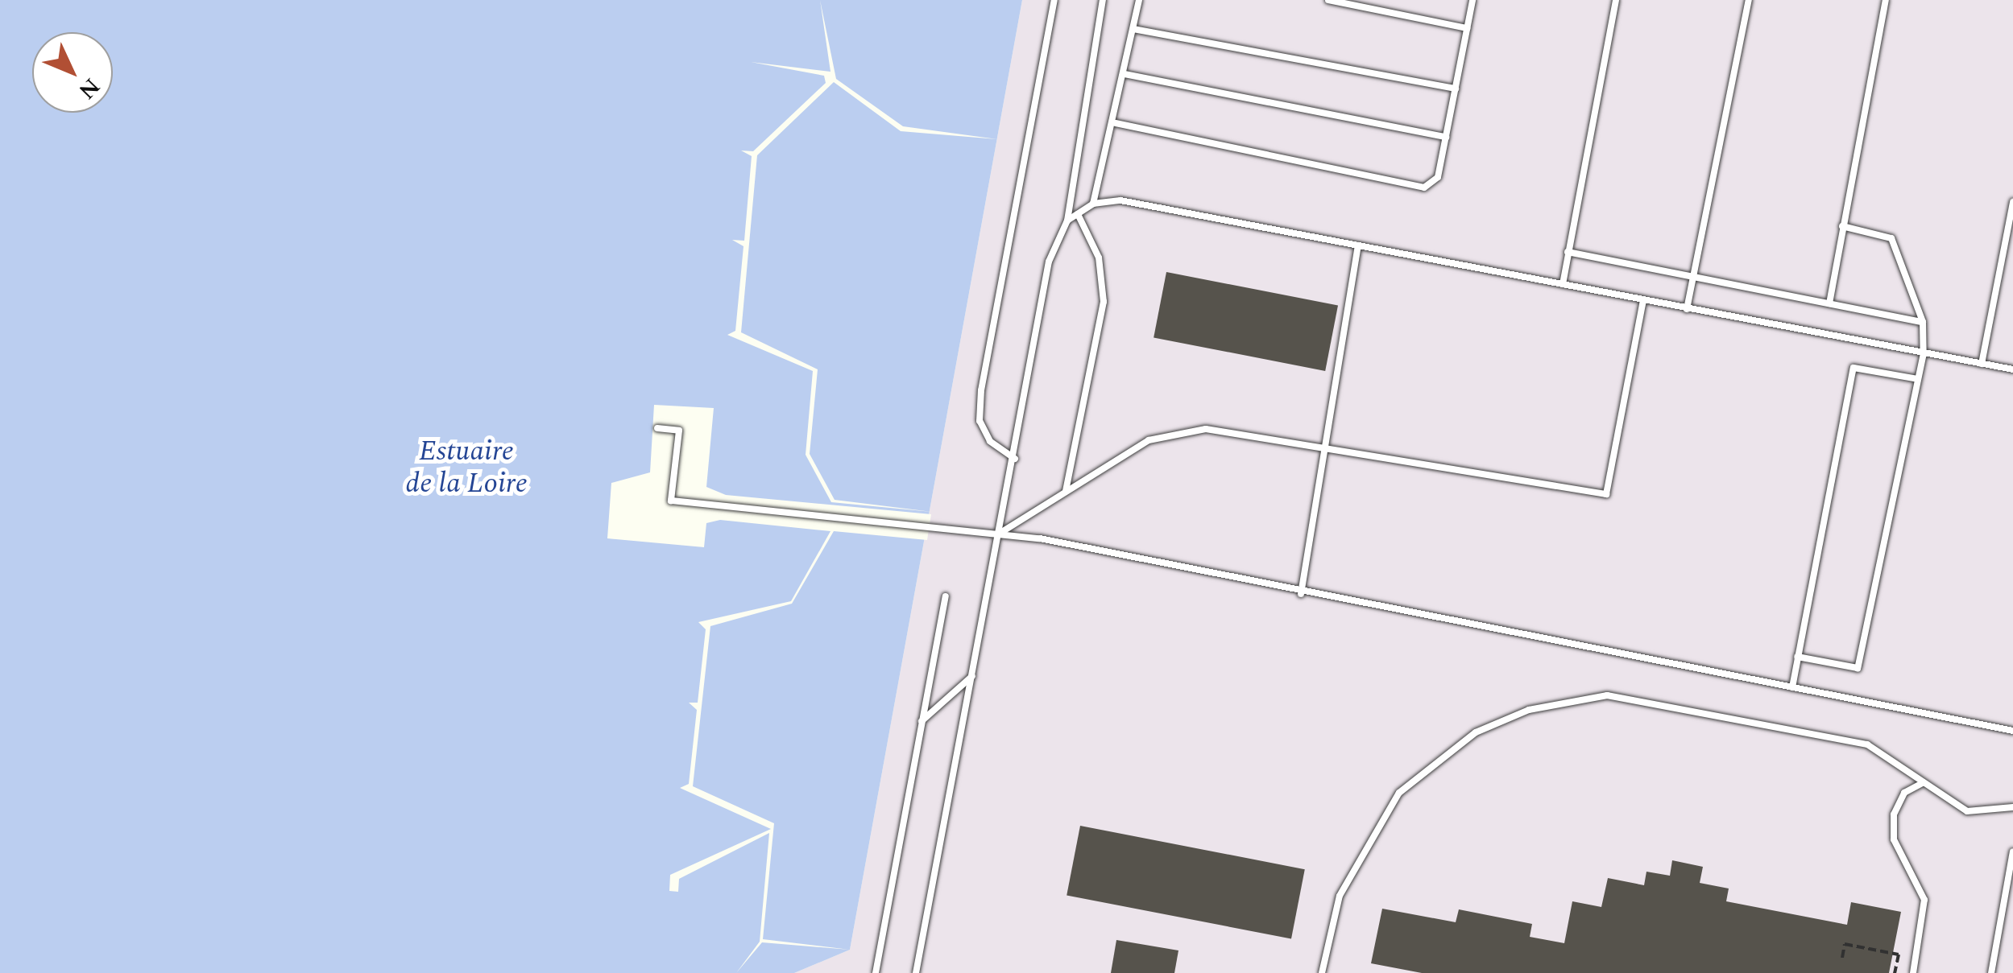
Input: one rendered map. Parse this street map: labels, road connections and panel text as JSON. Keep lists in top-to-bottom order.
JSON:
{
  "water": ["Estuaire de la Loire"],
  "north": "bottom right"
}
